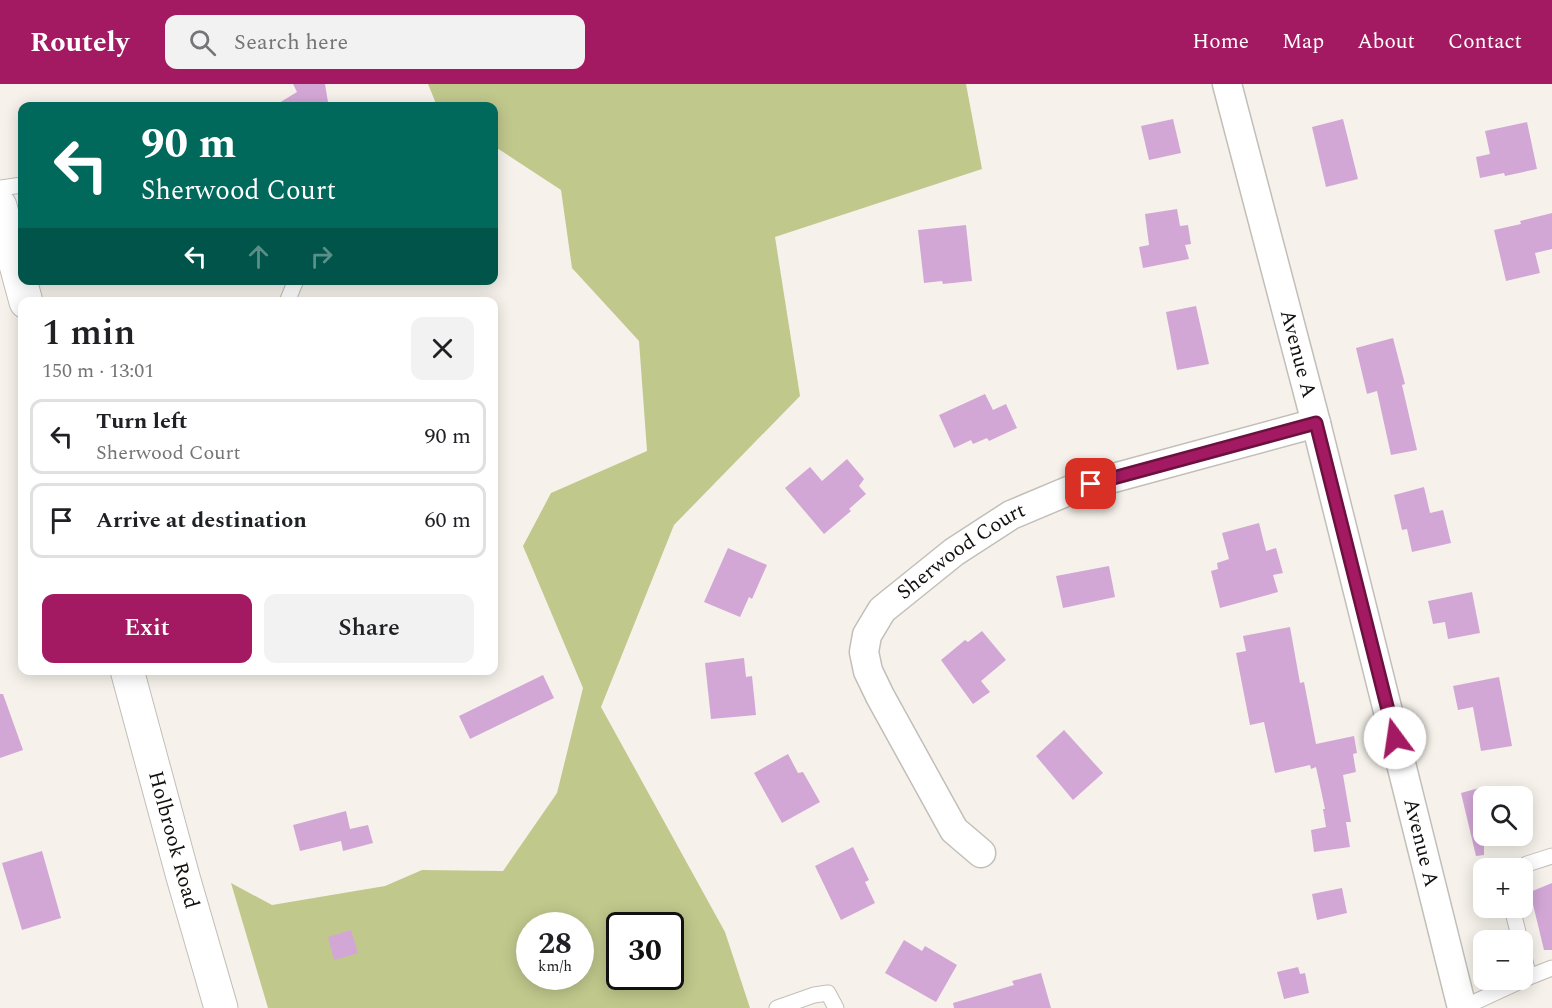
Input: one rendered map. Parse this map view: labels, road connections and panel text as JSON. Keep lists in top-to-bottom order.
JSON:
{
  "streets": {
    "street": ["Avenue A", "Sherwood Court", "Holbrook Road"]
  },
  "crossings": [
    ["Avenue A", "Sherwood Court"]
  ],
  "page": {
    "header": "Routely",
    "search": "Search here",
    "nav": [
      "Home",
      "Map",
      "About",
      "Contact"
    ],
    "turn": ["90 m", "Sherwood Court"],
    "heading": ["1 min", "150 m · 13:01"],
    "list": [
      {
        "name": "Turn left",
        "note": "Sherwood Court",
        "value": "90 m"
      },
      {
        "name": "Arrive at destination",
        "value": "60 m"
      }
    ],
    "buttons": ["Exit", "Share"],
    "map_buttons": ["+", "−"],
    "speed": "28 km/h",
    "limit": "30"
  }
}
